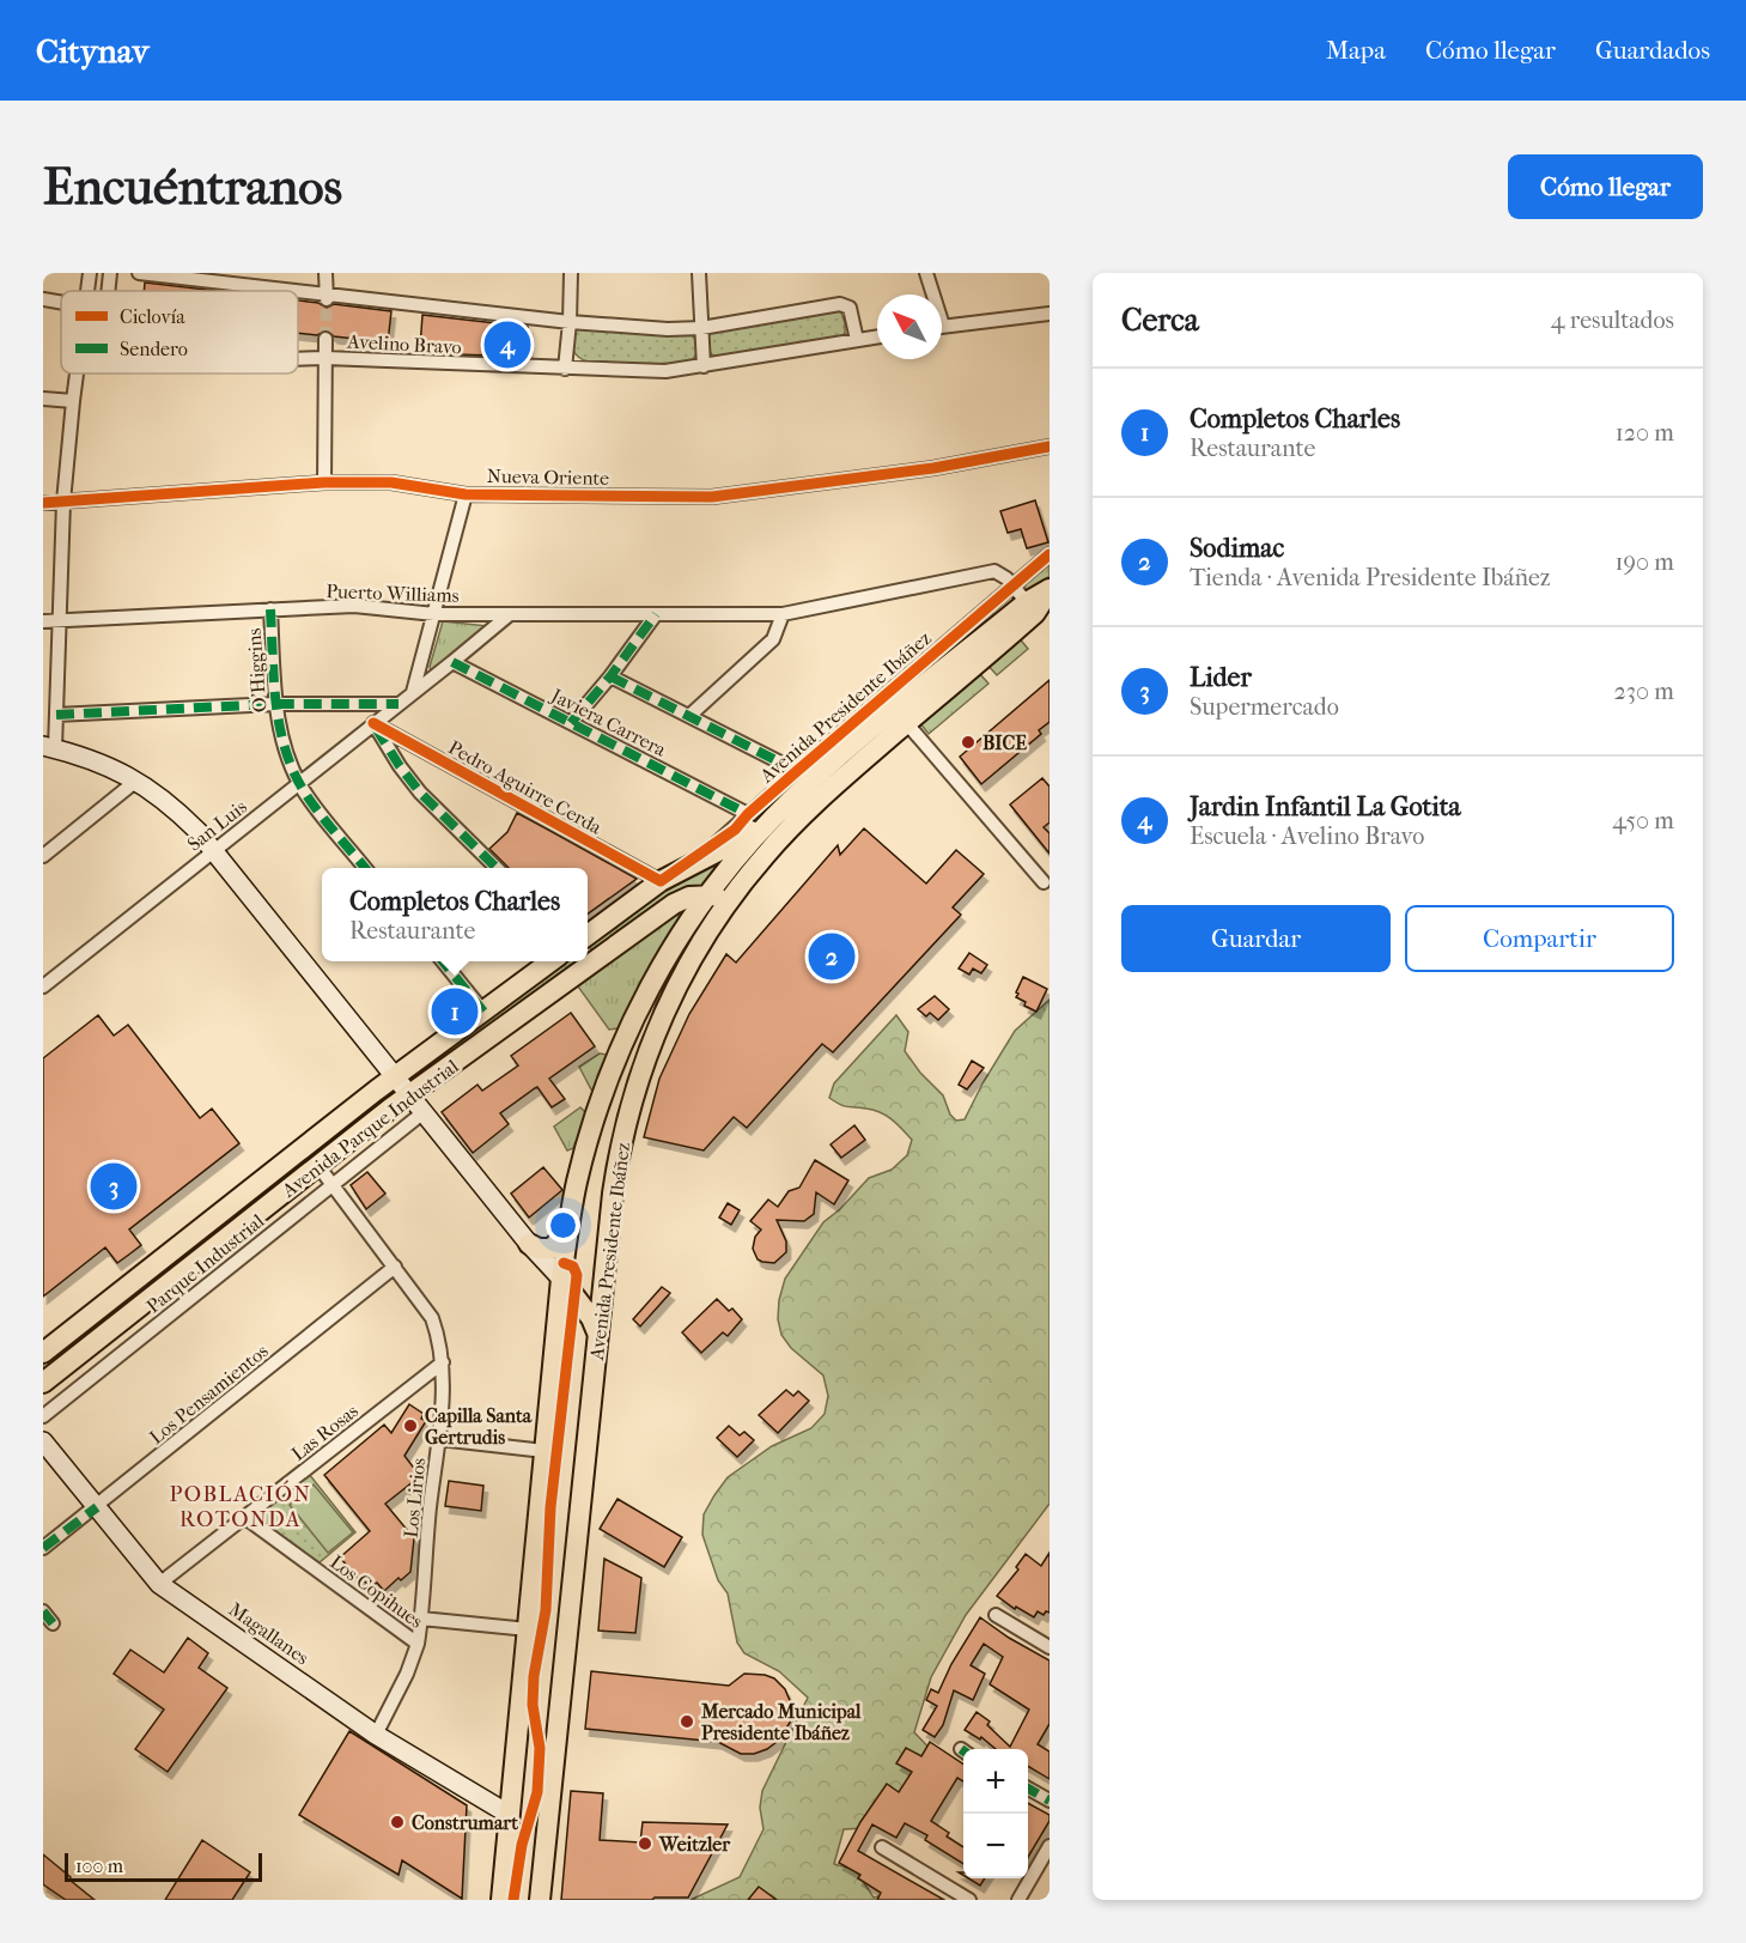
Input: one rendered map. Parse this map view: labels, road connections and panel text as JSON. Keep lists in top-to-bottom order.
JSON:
{
  "streets": {
    "main road": ["Avenida Presidente Ibáñez", "Avenida Parque Industrial"],
    "street": [
      "Avelino Bravo",
      "Nueva Oriente",
      "Puerto Williams",
      "O'Higgins",
      "Javiera Carrera",
      "Pedro Aguirre Cerda",
      "San Luis",
      "Parque Industrial",
      "Los Pensamientos",
      "Las Rosas",
      "Los Lirios",
      "Los Copihues",
      "Magallanes"
    ]
  },
  "crossings": [
    ["Puerto Williams", "O'Higgins"],
    ["Puerto Williams", "Avenida Presidente Ibáñez"],
    ["Puerto Williams", "San Luis"],
    ["O'Higgins", "San Luis"],
    ["Avenida Presidente Ibáñez", "Javiera Carrera"],
    ["Avenida Presidente Ibáñez", "Pedro Aguirre Cerda"],
    ["Avenida Presidente Ibáñez", "Avenida Parque Industrial"],
    ["Avenida Presidente Ibáñez", "Los Copihues"],
    ["Avenida Presidente Ibáñez", "Magallanes"],
    ["Javiera Carrera", "San Luis"],
    ["Pedro Aguirre Cerda", "San Luis"],
    ["Avenida Parque Industrial", "Los Lirios"],
    ["Parque Industrial", "Los Lirios"],
    ["Los Pensamientos", "Los Lirios"],
    ["Los Pensamientos", "Magallanes"],
    ["Las Rosas", "Los Lirios"],
    ["Las Rosas", "Los Copihues"],
    ["Las Rosas", "Magallanes"],
    ["Los Lirios", "Los Copihues"],
    ["Los Lirios", "Magallanes"]
  ],
  "districts": ["POBLACIÓN ROTONDA"],
  "places": [
    "BICE",
    "Capilla Santa Gertrudis",
    "Mercado Municipal Presidente Ibáñez",
    "Construmart",
    "Weitzler"
  ],
  "legend": ["Ciclovía", "Sendero"],
  "scale_bar": "100 m",
  "north": "top left",
  "page": {
    "header": "Citynav",
    "nav": ["Mapa", "Cómo llegar", "Guardados"],
    "buttons": [
      "Cómo llegar",
      ["Guardar", "Compartir"]
    ],
    "title": "Encuéntranos",
    "heading": ["Cerca", "4 resultados"],
    "pins": [
      "4",
      "2",
      "1",
      "3"
    ],
    "list": [
      {
        "mark": "1",
        "name": "Completos Charles",
        "note": "Restaurante",
        "value": "120 m"
      },
      {
        "mark": "2",
        "name": "Sodimac",
        "note": "Tienda · Avenida Presidente Ibáñez",
        "value": "190 m"
      },
      {
        "mark": "3",
        "name": "Lider",
        "note": "Supermercado",
        "value": "230 m"
      },
      {
        "mark": "4",
        "name": "Jardin Infantil La Gotita",
        "note": "Escuela · Avelino Bravo",
        "value": "450 m"
      }
    ],
    "popup": ["Completos Charles", "Restaurante"],
    "map_buttons": ["+", "−"],
    "scale": "100 m"
  }
}
